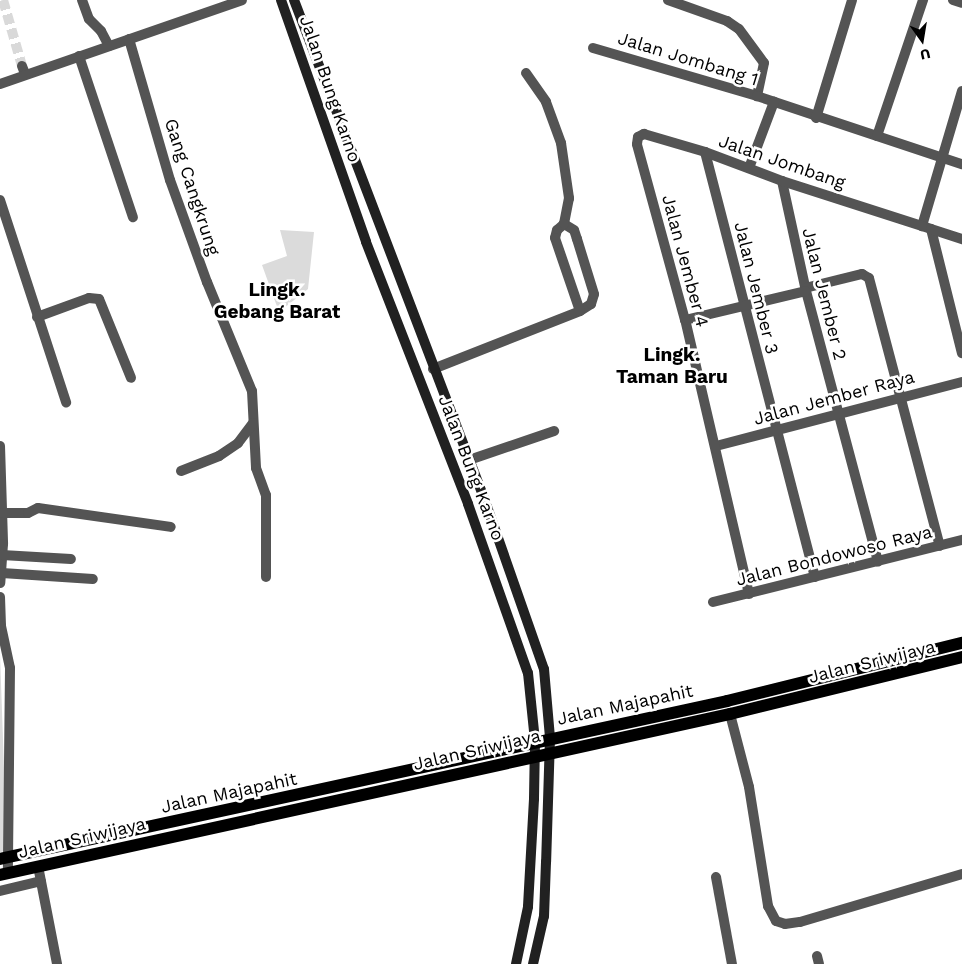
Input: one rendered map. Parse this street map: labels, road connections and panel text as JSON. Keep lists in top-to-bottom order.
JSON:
{
  "streets": {
    "main road": ["Jalan Bung Karno", "Jalan Sriwijaya", "Jalan Majapahit"],
    "street": [
      "Jalan Jombang 1",
      "Jalan Jombang",
      "Gang Cangkrung",
      "Jalan Jember 4",
      "Jalan Jember 3",
      "Jalan Jember 2",
      "Jalan Jember Raya",
      "Jalan Bondowoso Raya"
    ]
  },
  "crossings": [
    ["Jalan Jombang 1", "Jalan Jombang"],
    ["Jalan Bung Karno", "Jalan Sriwijaya"],
    ["Jalan Bung Karno", "Jalan Majapahit"],
    ["Jalan Jombang", "Jalan Jember 4"],
    ["Jalan Jombang", "Jalan Jember 3"],
    ["Jalan Jombang", "Jalan Jember 2"],
    ["Jalan Jember 4", "Jalan Jember Raya"],
    ["Jalan Jember 4", "Jalan Bondowoso Raya"],
    ["Jalan Jember 3", "Jalan Jember Raya"],
    ["Jalan Jember 3", "Jalan Bondowoso Raya"],
    ["Jalan Jember 2", "Jalan Jember Raya"],
    ["Jalan Jember 2", "Jalan Bondowoso Raya"]
  ],
  "districts": ["Lingk. Gebang Barat", "Lingk. Taman Baru"],
  "north": "bottom"
}
